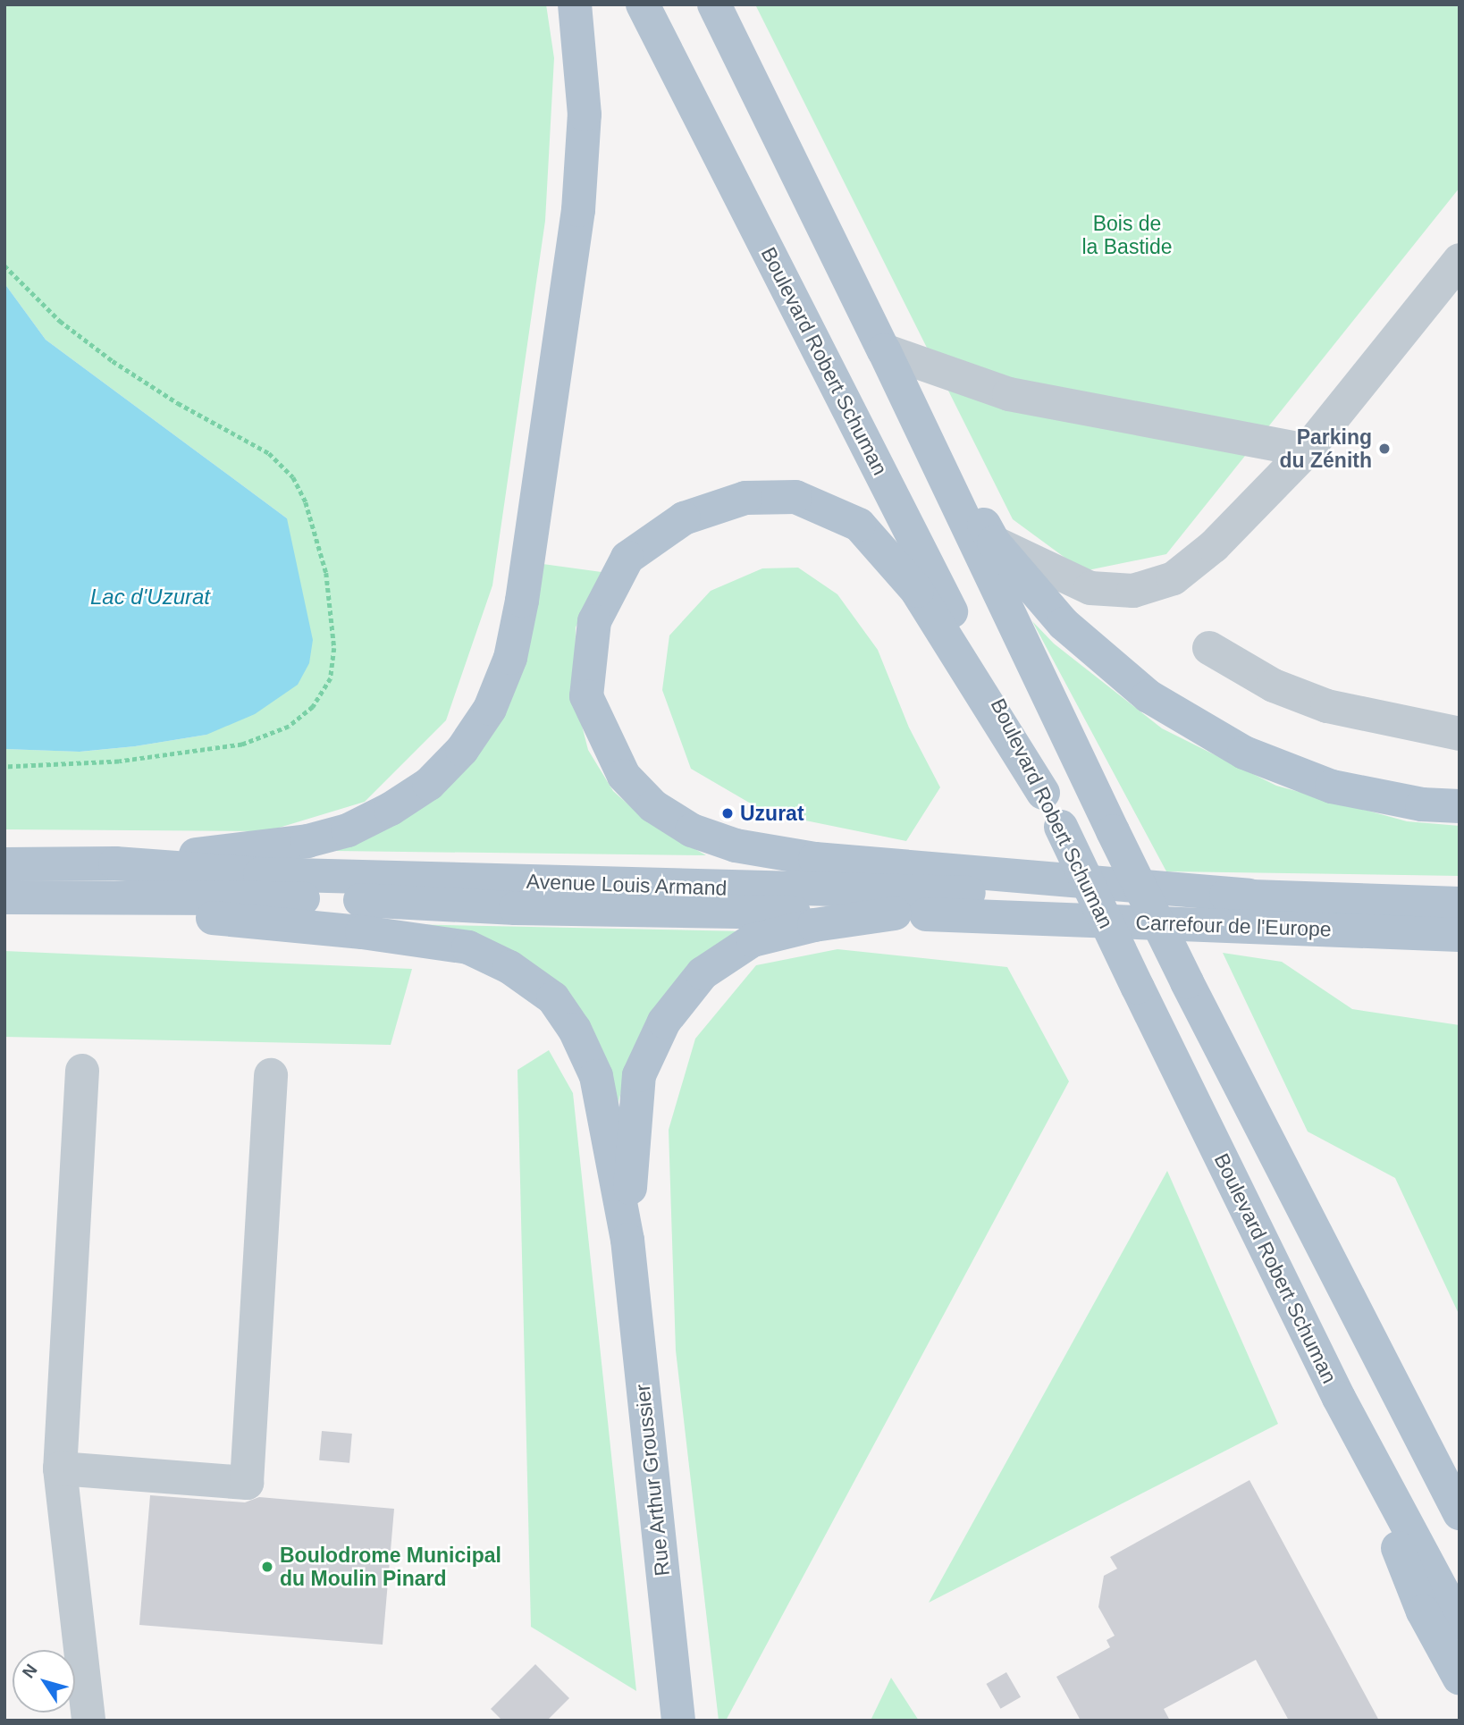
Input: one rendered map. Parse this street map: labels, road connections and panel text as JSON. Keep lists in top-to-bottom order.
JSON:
{
  "streets": {
    "main road": [
      "Boulevard Robert Schuman",
      "Avenue Louis Armand",
      "Carrefour de l'Europe",
      "Rue Arthur Groussier"
    ]
  },
  "crossings": [
    ["Avenue Louis Armand", "Carrefour de l'Europe"]
  ],
  "water": ["Lac d'Uzurat"],
  "parks": ["Bois de la Bastide"],
  "places": ["Parking du Zénith", "Uzurat", "Boulodrome Municipal du Moulin Pinard"],
  "north": "top left"
}
